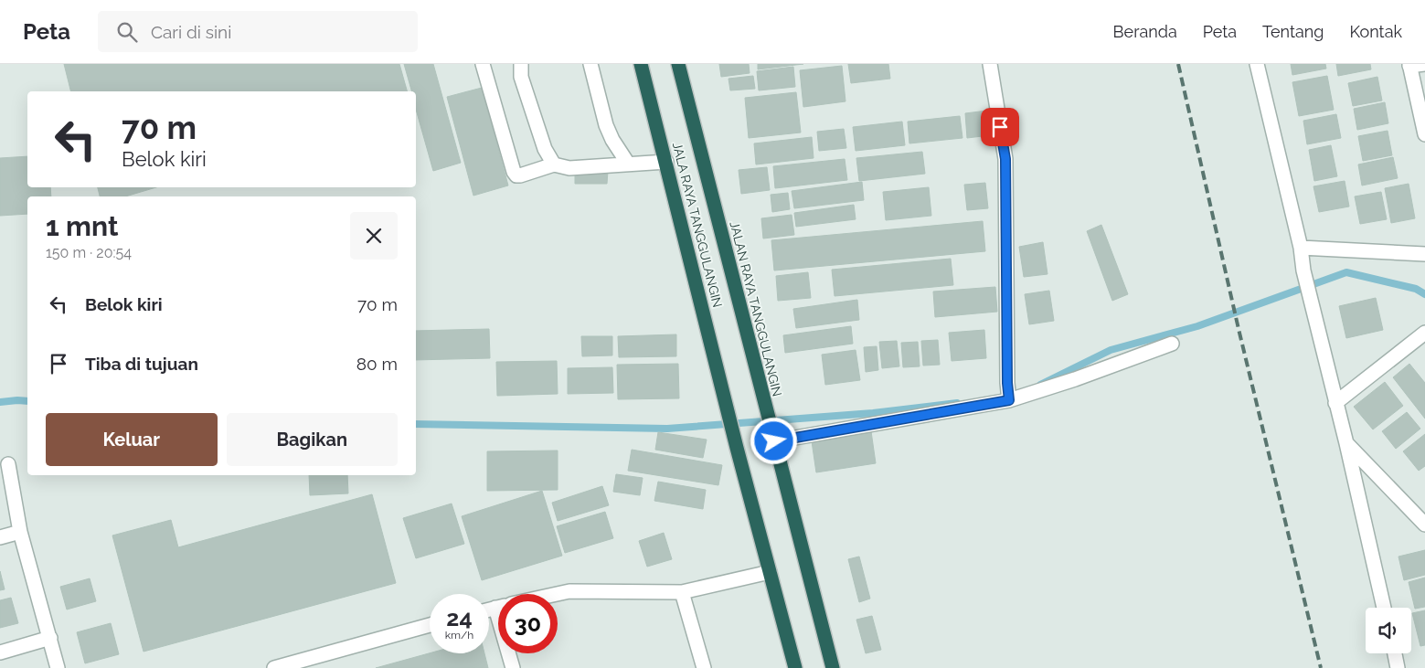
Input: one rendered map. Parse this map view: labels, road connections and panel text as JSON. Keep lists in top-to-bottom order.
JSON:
{
  "streets": {
    "highway": ["JALA RAYA TANGGULANGIN", "JALAN RAYA TANGGULANGIN"]
  },
  "page": {
    "header": "Peta",
    "search": "Cari di sini",
    "nav": [
      "Beranda",
      "Peta",
      "Tentang",
      "Kontak"
    ],
    "turn": ["70 m", "Belok kiri"],
    "heading": ["1 mnt", "150 m · 20:54"],
    "list": [
      {
        "name": "Belok kiri",
        "value": "70 m"
      },
      {
        "name": "Tiba di tujuan",
        "value": "80 m"
      }
    ],
    "buttons": ["Keluar", "Bagikan"],
    "speed": "24 km/h",
    "limit": "30"
  }
}
